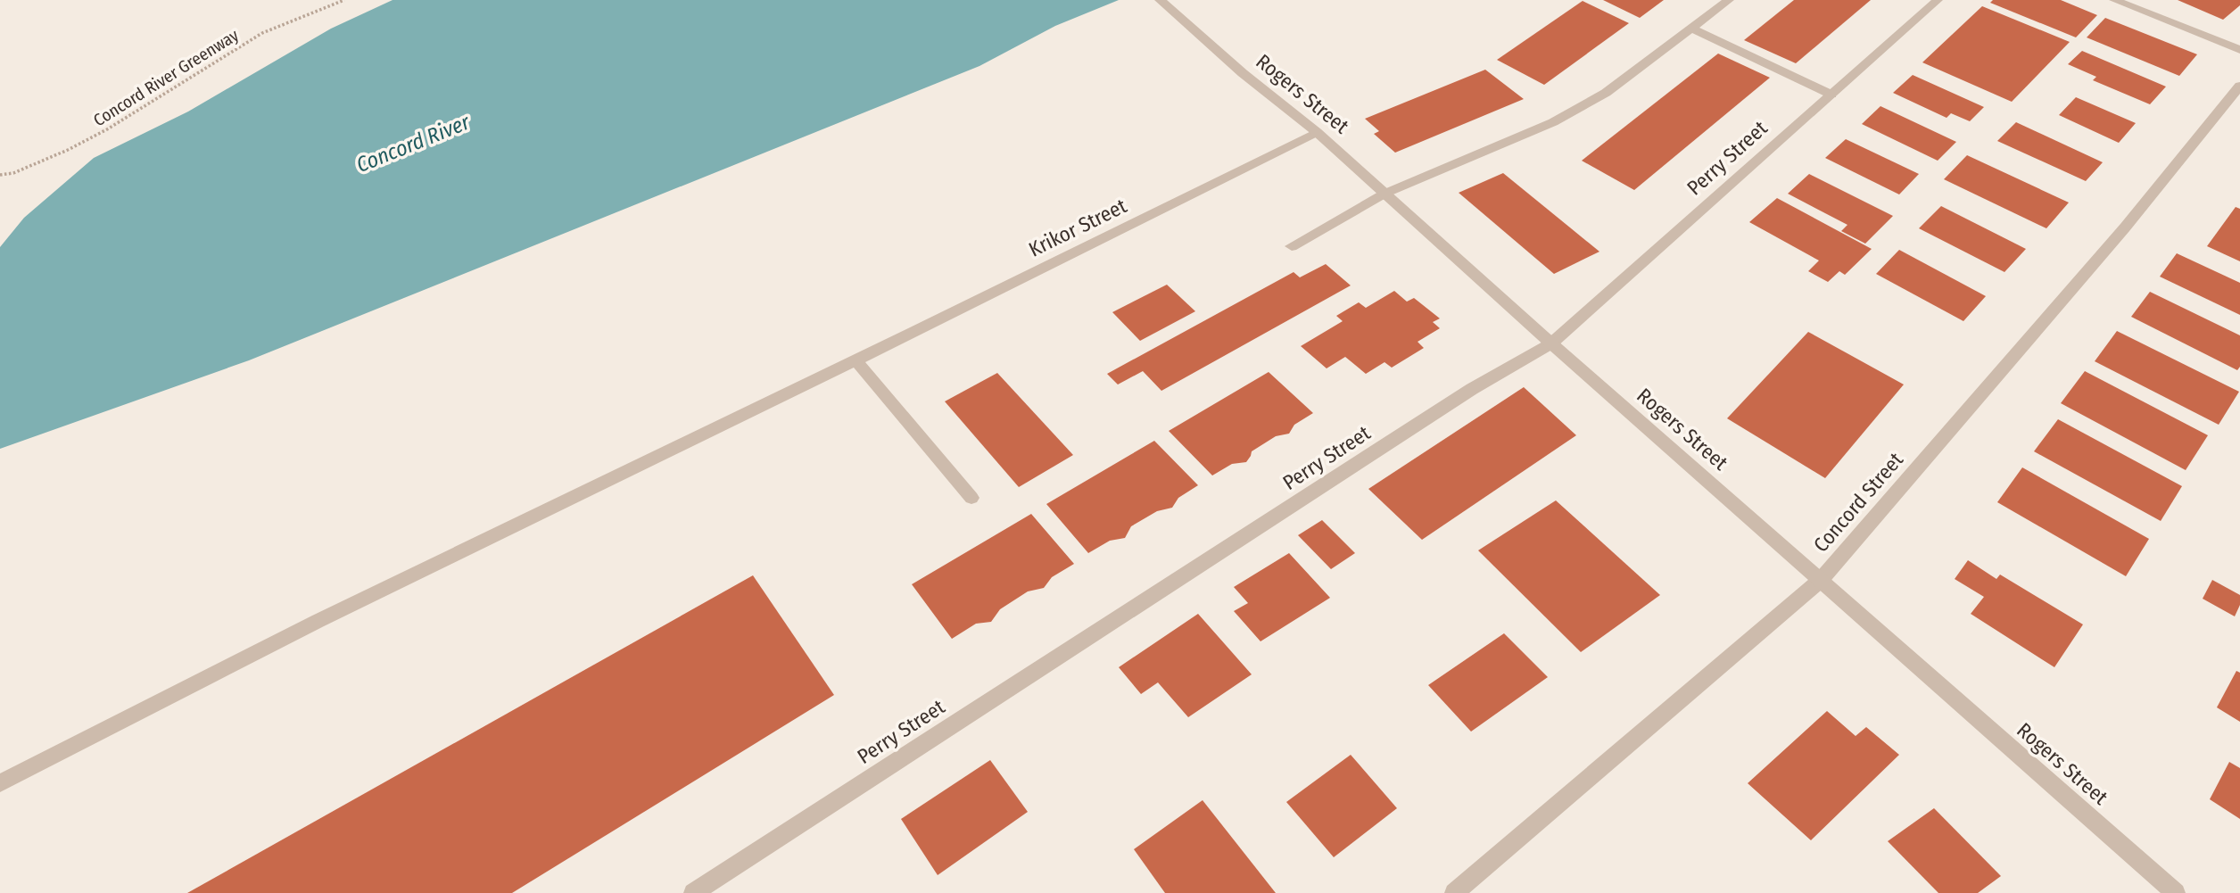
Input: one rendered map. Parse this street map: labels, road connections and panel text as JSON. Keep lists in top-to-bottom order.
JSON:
{
  "streets": {
    "street": [
      "Rogers Street",
      "Perry Street",
      "Krikor Street",
      "Concord Street"
    ],
    "path": ["Concord River Greenway"]
  },
  "crossings": [
    ["Rogers Street", "Perry Street"],
    ["Rogers Street", "Krikor Street"],
    ["Rogers Street", "Concord Street"]
  ],
  "water": ["Concord River"]
}
